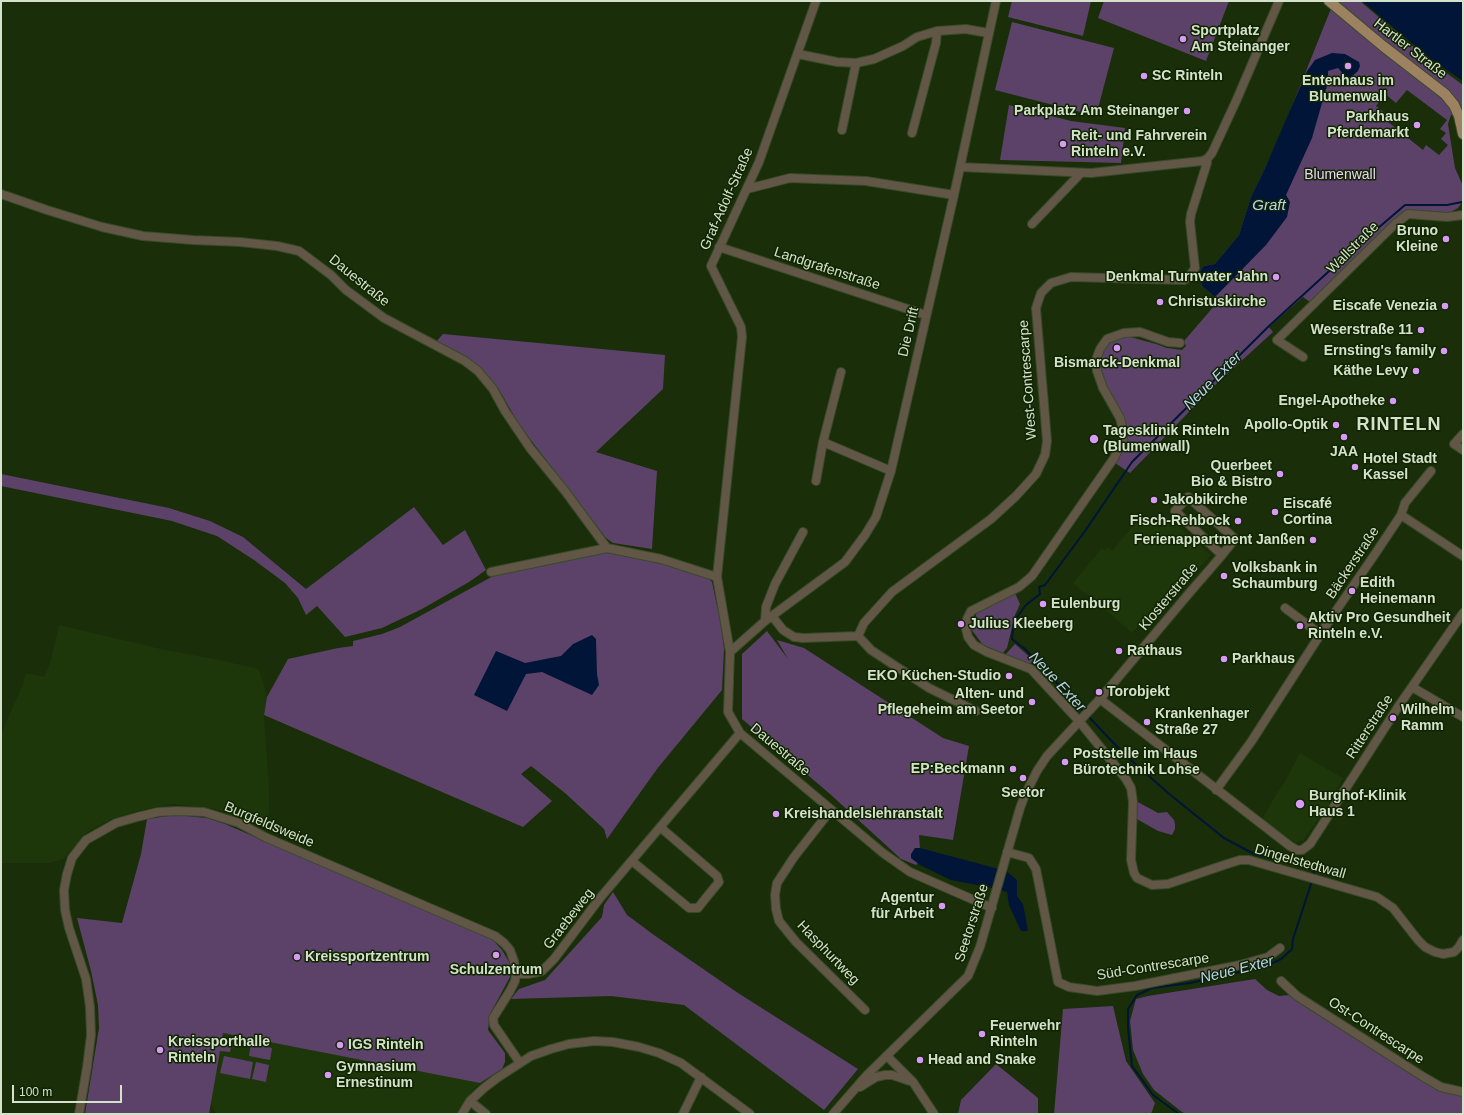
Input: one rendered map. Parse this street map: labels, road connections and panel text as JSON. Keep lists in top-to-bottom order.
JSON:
{
  "streets": {
    "main road": ["Hartler Straße"],
    "street": [
      "Graf-Adolf-Straße",
      "Wallstraße",
      "Landgrafenstraße",
      "Dauestraße",
      "Die Drift",
      "West-Contrescarpe",
      "Bäckerstraße",
      "Klosterstraße",
      "Ritterstraße",
      "Burgfeldsweide",
      "Dingelstedtwall",
      "Graebeweg",
      "Seetorstraße",
      "Hasphurtweg",
      "Süd-Contrescarpe",
      "Ost-Contrescarpe"
    ]
  },
  "crossings": [
    ["Graf-Adolf-Straße", "Landgrafenstraße"],
    ["Graf-Adolf-Straße", "Dauestraße"],
    ["Landgrafenstraße", "Die Drift"],
    ["Dauestraße", "Die Drift"],
    ["Dauestraße", "Graebeweg"],
    ["Dauestraße", "Seetorstraße"],
    ["Dauestraße", "Hasphurtweg"],
    ["Bäckerstraße", "Ritterstraße"],
    ["Klosterstraße", "Dingelstedtwall"],
    ["Klosterstraße", "Seetorstraße"],
    ["Burgfeldsweide", "Graebeweg"],
    ["Dingelstedtwall", "Seetorstraße"],
    ["Seetorstraße", "Süd-Contrescarpe"]
  ],
  "districts": ["RINTELN"],
  "water": ["Graft", "Neue Exter"],
  "parks": ["Blumenwall"],
  "places": [
    "Sportplatz Am Steinanger",
    "Entenhaus im Blumenwall",
    "SC Rinteln",
    "Parkplatz Am Steinanger",
    "Parkhaus Pferdemarkt",
    "Reit- und Fahrverein Rinteln e.V.",
    "Bruno Kleine",
    "Denkmal Turnvater Jahn",
    "Christuskirche",
    "Eiscafe Venezia",
    "Weserstraße 11",
    "Bismarck-Denkmal",
    "Ernsting's family",
    "Käthe Levy",
    "Engel-Apotheke",
    "Apollo-Optik",
    "JAA",
    "Tagesklinik Rinteln (Blumenwall)",
    "Hotel Stadt Kassel",
    "Querbeet Bio & Bistro",
    "Jakobikirche",
    "Eiscafé Cortina",
    "Fisch-Rehbock",
    "Ferienappartment Janßen",
    "Volksbank in Schaumburg",
    "Edith Heinemann",
    "Eulenburg",
    "Julius Kleeberg",
    "Aktiv Pro Gesundheit Rinteln e.V.",
    "Rathaus",
    "Parkhaus",
    "EKO Küchen-Studio",
    "Torobjekt",
    "Alten- und Pflegeheim am Seetor",
    "Wilhelm Ramm",
    "Krankenhager Straße 27",
    "Poststelle im Haus Bürotechnik Lohse",
    "EP:Beckmann",
    "Seetor",
    "Burghof-Klinik Haus 1",
    "Kreishandelslehranstalt",
    "Agentur für Arbeit",
    "Schulzentrum",
    "Kreissportzentrum",
    "Feuerwehr Rinteln",
    "IGS Rinteln",
    "Kreissporthalle Rinteln",
    "Head and Snake",
    "Gymnasium Ernestinum"
  ],
  "scale_bar": "100 m"
}
